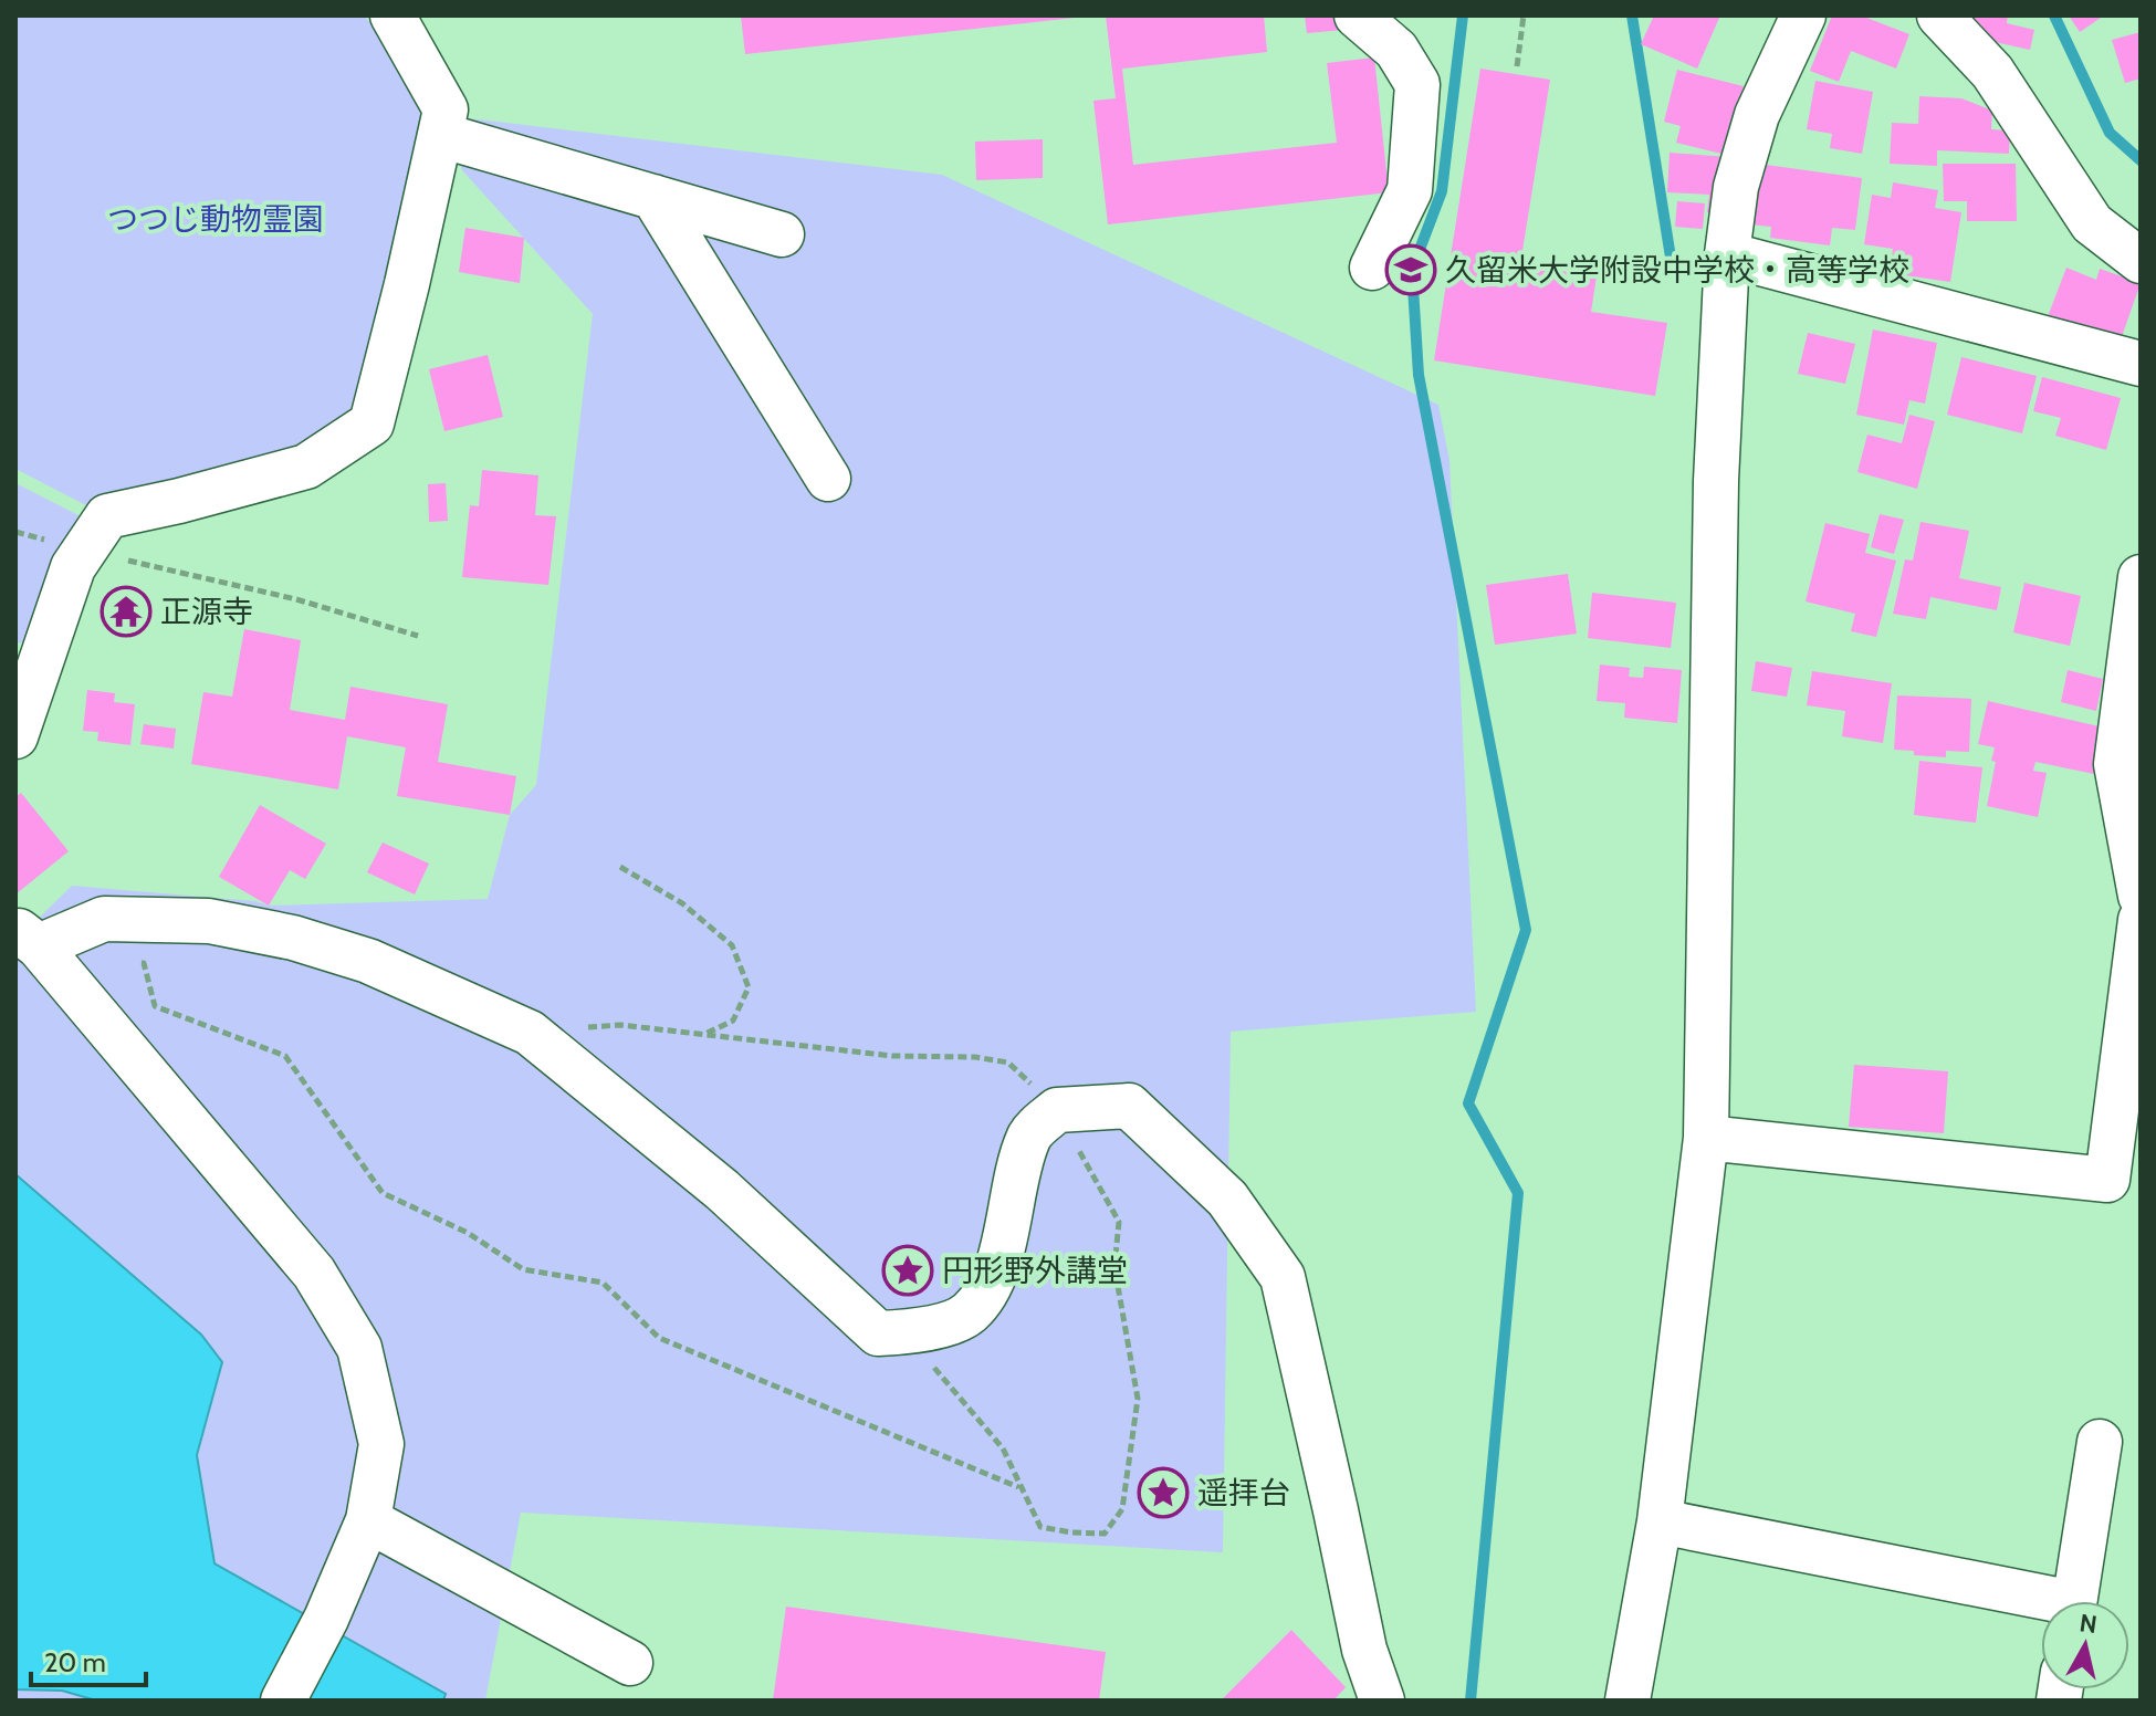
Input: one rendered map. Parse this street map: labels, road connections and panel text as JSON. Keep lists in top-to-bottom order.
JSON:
{
  "parks": ["つつじ動物霊園"],
  "places": {
    "school or university": ["久留米大学附設中学校・高等学校"],
    "temple": ["正源寺"],
    "place": ["円形野外講堂", "遥拝台"]
  },
  "scale_bar": "20 m",
  "north": "top"
}
